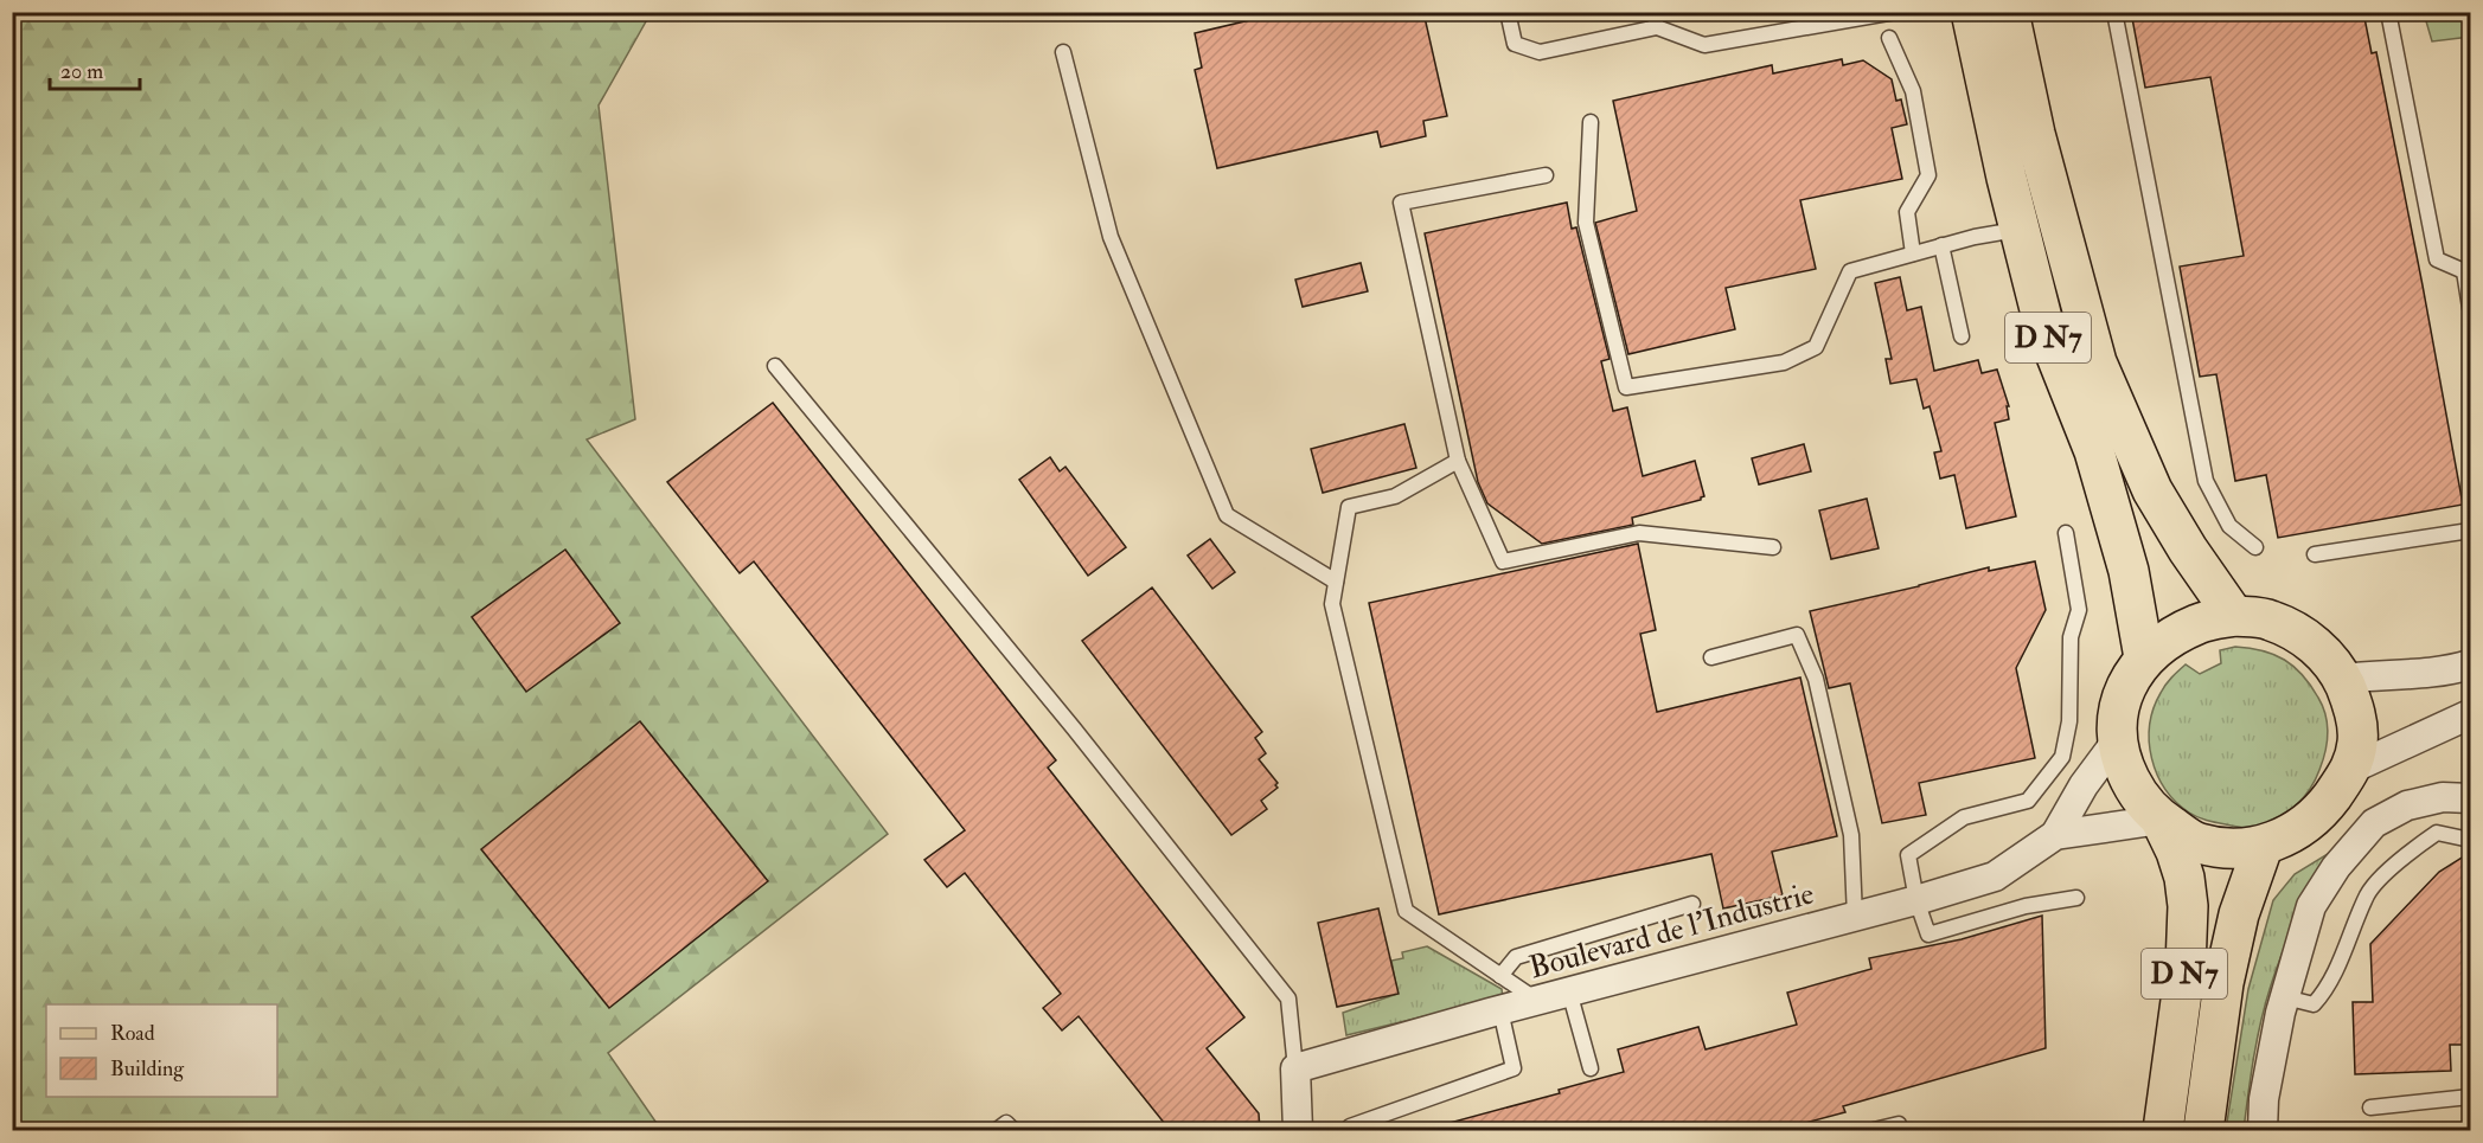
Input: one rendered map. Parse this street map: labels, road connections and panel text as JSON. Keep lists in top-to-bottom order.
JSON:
{
  "streets": {
    "main road": ["D N7"],
    "street": ["Boulevard de l'Industrie"]
  },
  "crossings": [
    ["D N7", "Boulevard de l'Industrie"]
  ],
  "legend": ["Road", "Building"],
  "scale_bar": "20 m"
}
